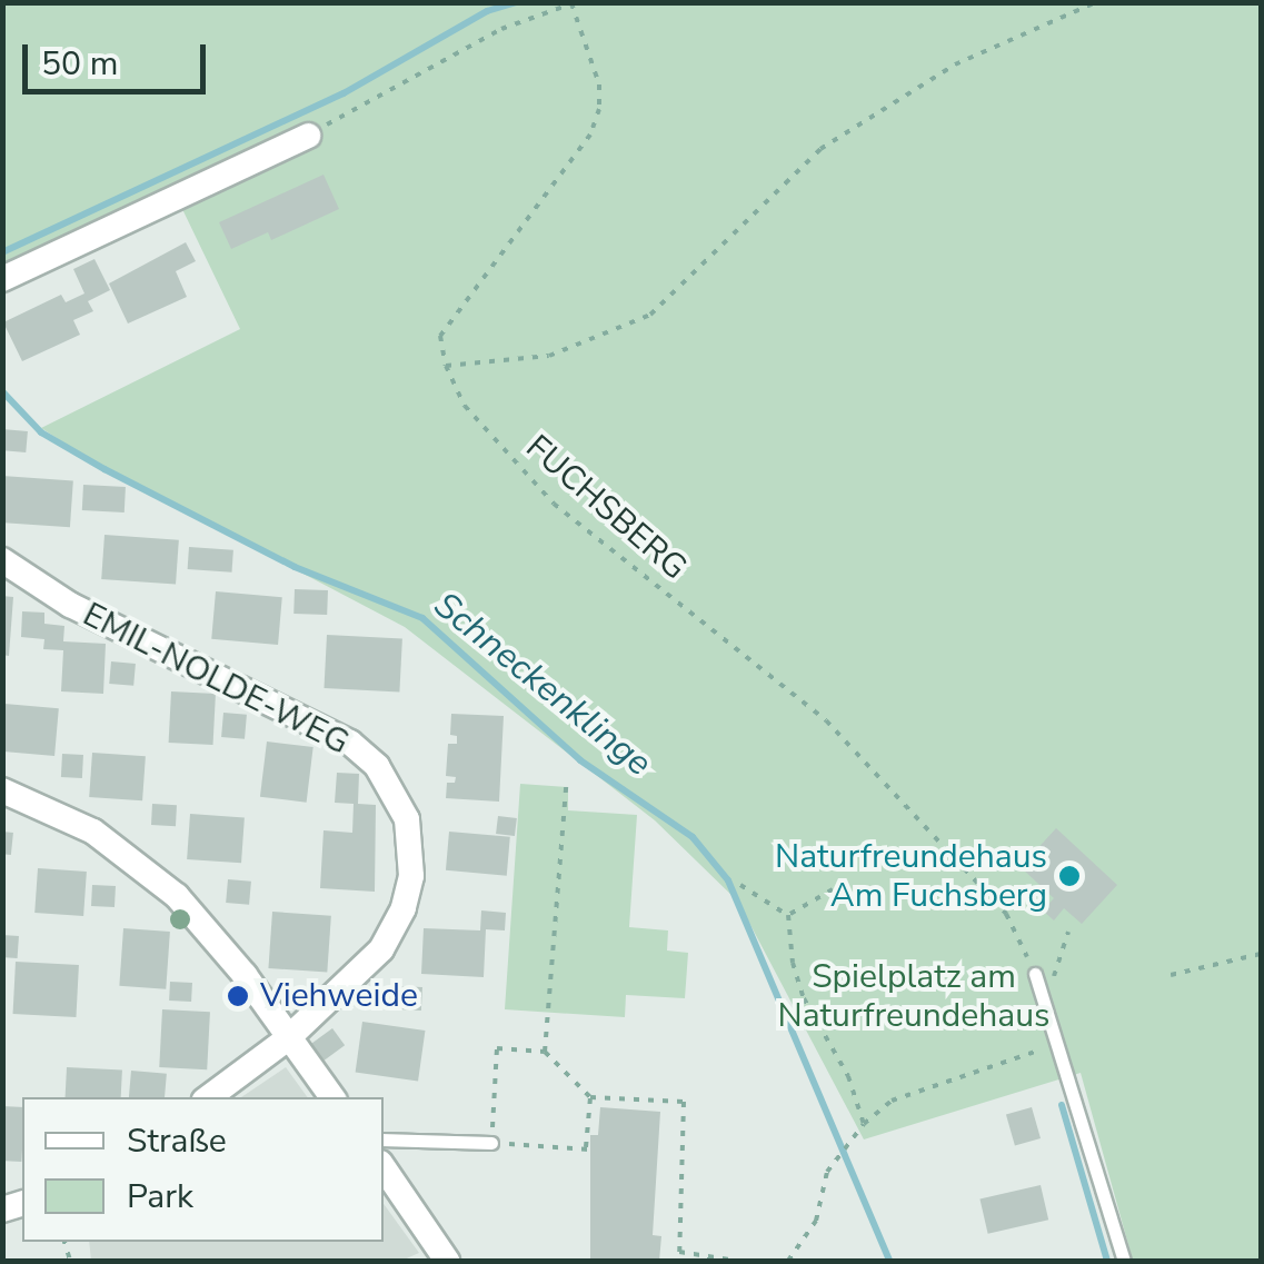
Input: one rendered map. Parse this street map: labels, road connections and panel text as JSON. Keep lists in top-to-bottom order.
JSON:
{
  "streets": {
    "street": ["EMIL-NOLDE-WEG"],
    "path": ["FUCHSBERG"]
  },
  "water": ["Schneckenklinge"],
  "parks": ["Spielplatz am Naturfreundehaus"],
  "places": ["Naturfreundehaus Am Fuchsberg", "Viehweide"],
  "legend": ["Straße", "Park"],
  "scale_bar": "50 m"
}
